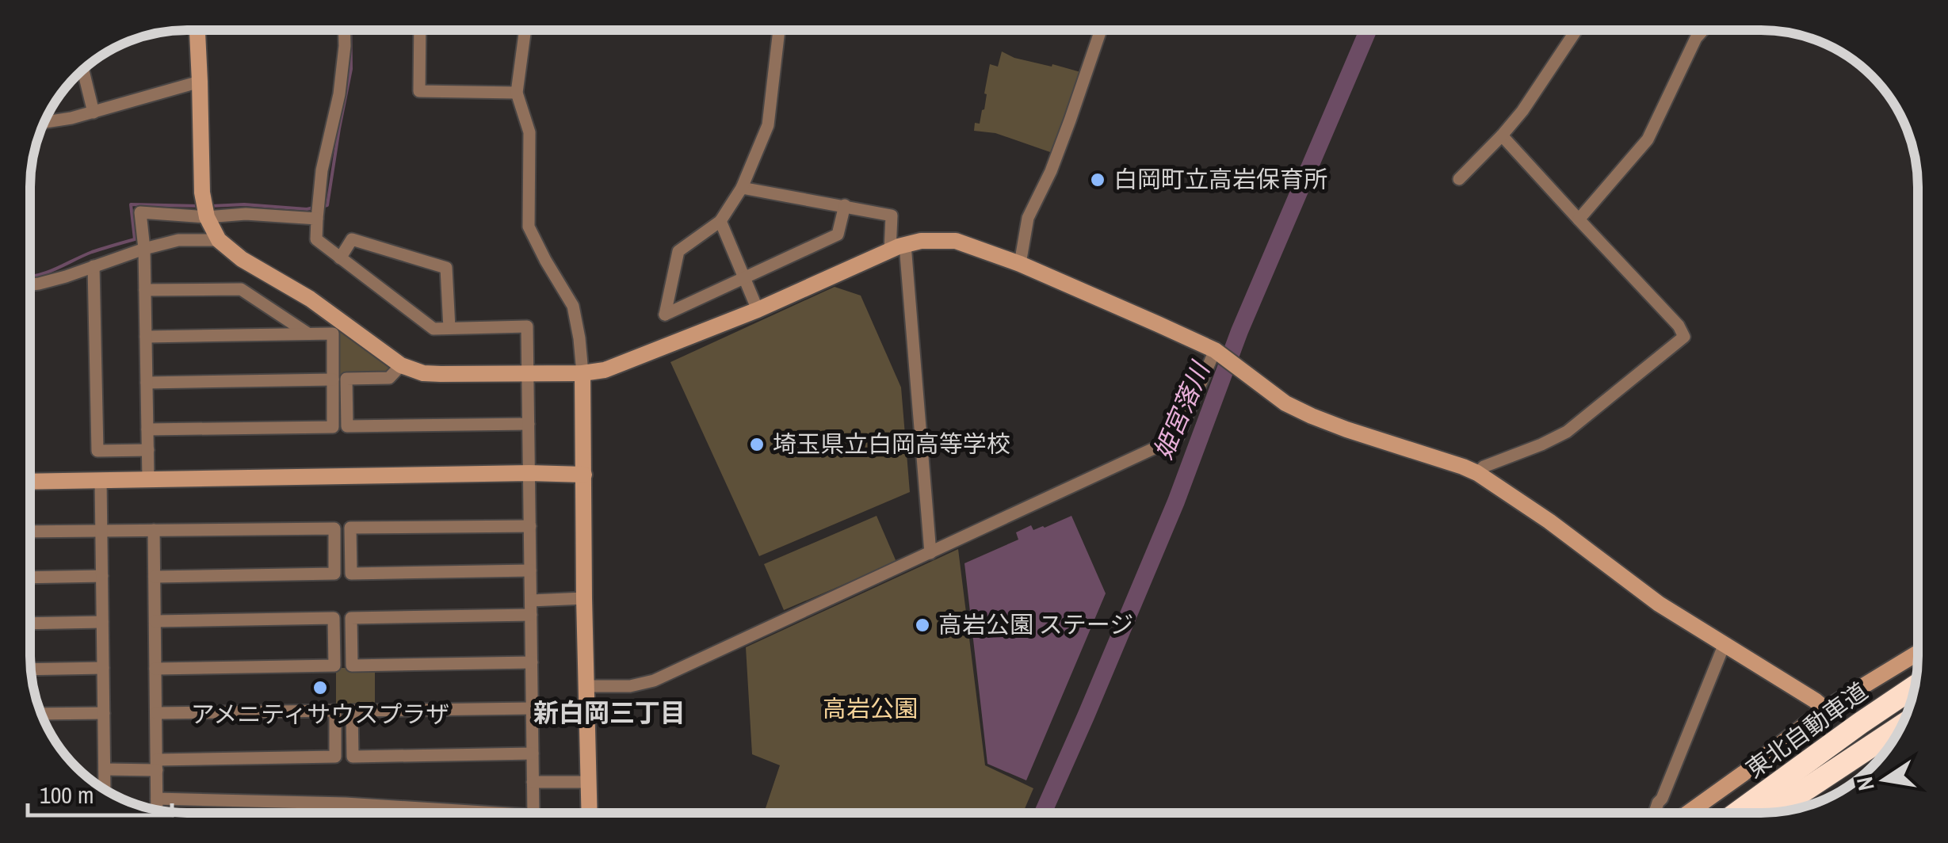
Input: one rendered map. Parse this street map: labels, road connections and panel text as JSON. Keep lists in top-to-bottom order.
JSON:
{
  "streets": {
    "highway": ["東北自動車道"]
  },
  "districts": ["新白岡三丁目"],
  "water": ["姫宮落川"],
  "parks": ["高岩公園"],
  "places": [
    "白岡町立高岩保育所",
    "埼玉県立白岡高等学校",
    "高岩公園 ステージ",
    "アメニティサウスプラザ"
  ],
  "scale_bar": "100 m",
  "north": "left"
}
